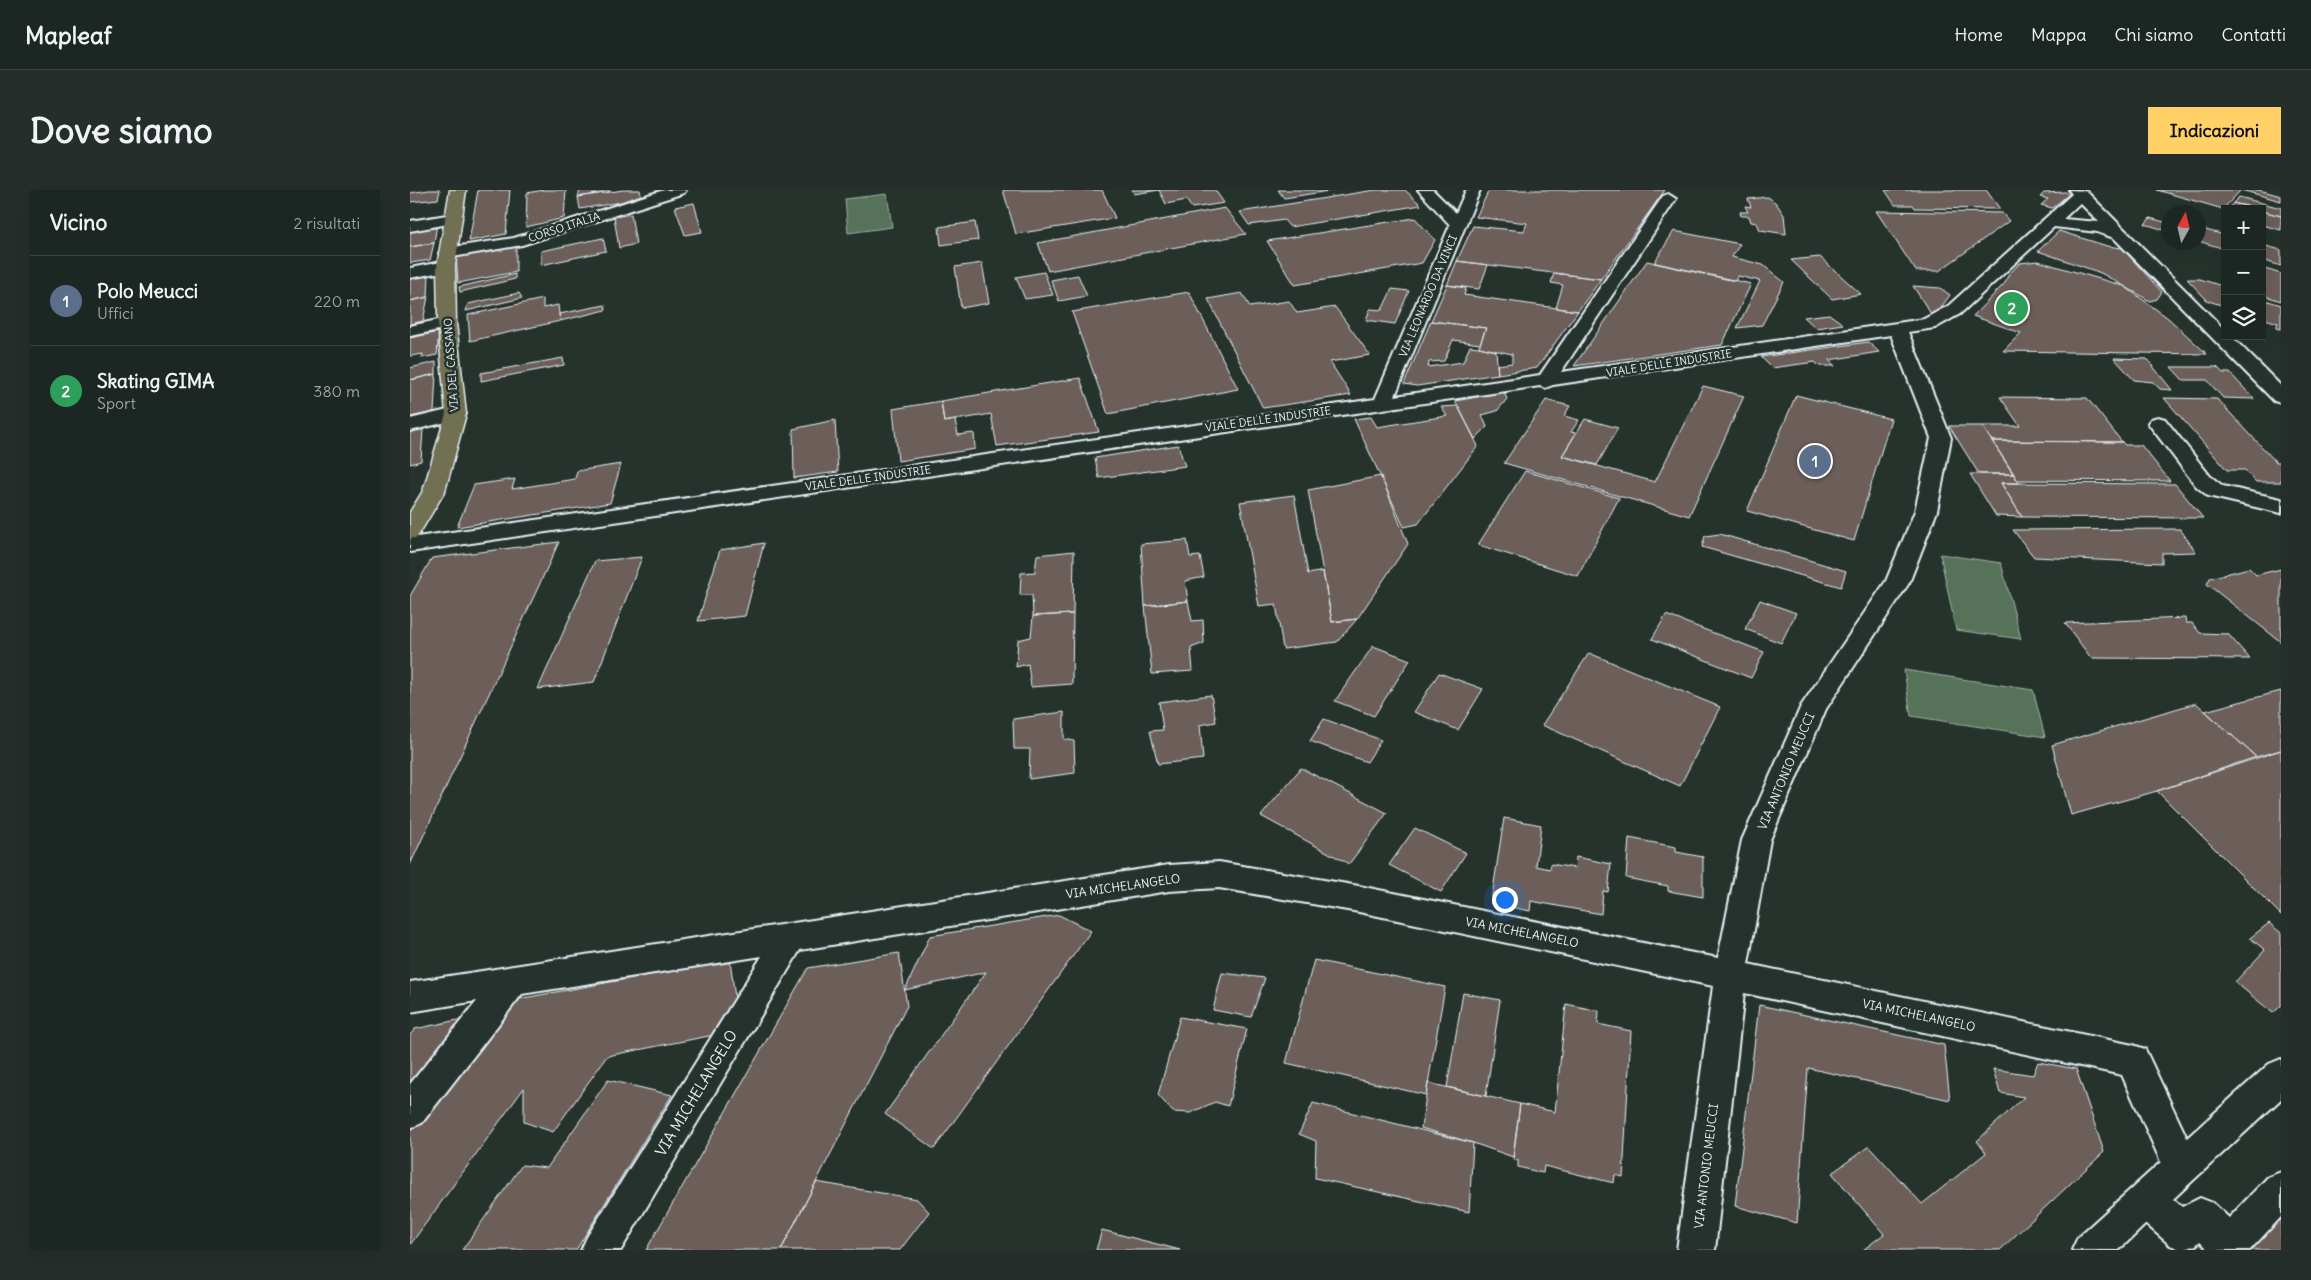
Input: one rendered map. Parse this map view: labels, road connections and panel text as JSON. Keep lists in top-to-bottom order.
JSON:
{
  "streets": {
    "main road": ["VIA DEL CASSANO"],
    "street": [
      "CORSO ITALIA",
      "VIA LEONARDO DA VINCI",
      "VIALE DELLE INDUSTRIE",
      "VIA ANTONIO MEUCCI",
      "VIA MICHELANGELO"
    ]
  },
  "crossings": [
    ["CORSO ITALIA", "VIA DEL CASSANO"],
    ["VIA LEONARDO DA VINCI", "VIALE DELLE INDUSTRIE"],
    ["VIALE DELLE INDUSTRIE", "VIA ANTONIO MEUCCI"],
    ["VIA ANTONIO MEUCCI", "VIA MICHELANGELO"]
  ],
  "north": "top",
  "page": {
    "header": "Mapleaf",
    "nav": [
      "Home",
      "Mappa",
      "Chi siamo",
      "Contatti"
    ],
    "buttons": "Indicazioni",
    "title": "Dove siamo",
    "heading": ["Vicino", "2 risultati"],
    "map_buttons": ["+", "−"],
    "list": [
      {
        "mark": "1",
        "name": "Polo Meucci",
        "note": "Uffici",
        "value": "220 m"
      },
      {
        "mark": "2",
        "name": "Skating GIMA",
        "note": "Sport",
        "value": "380 m"
      }
    ],
    "pins": ["2", "1"]
  }
}
